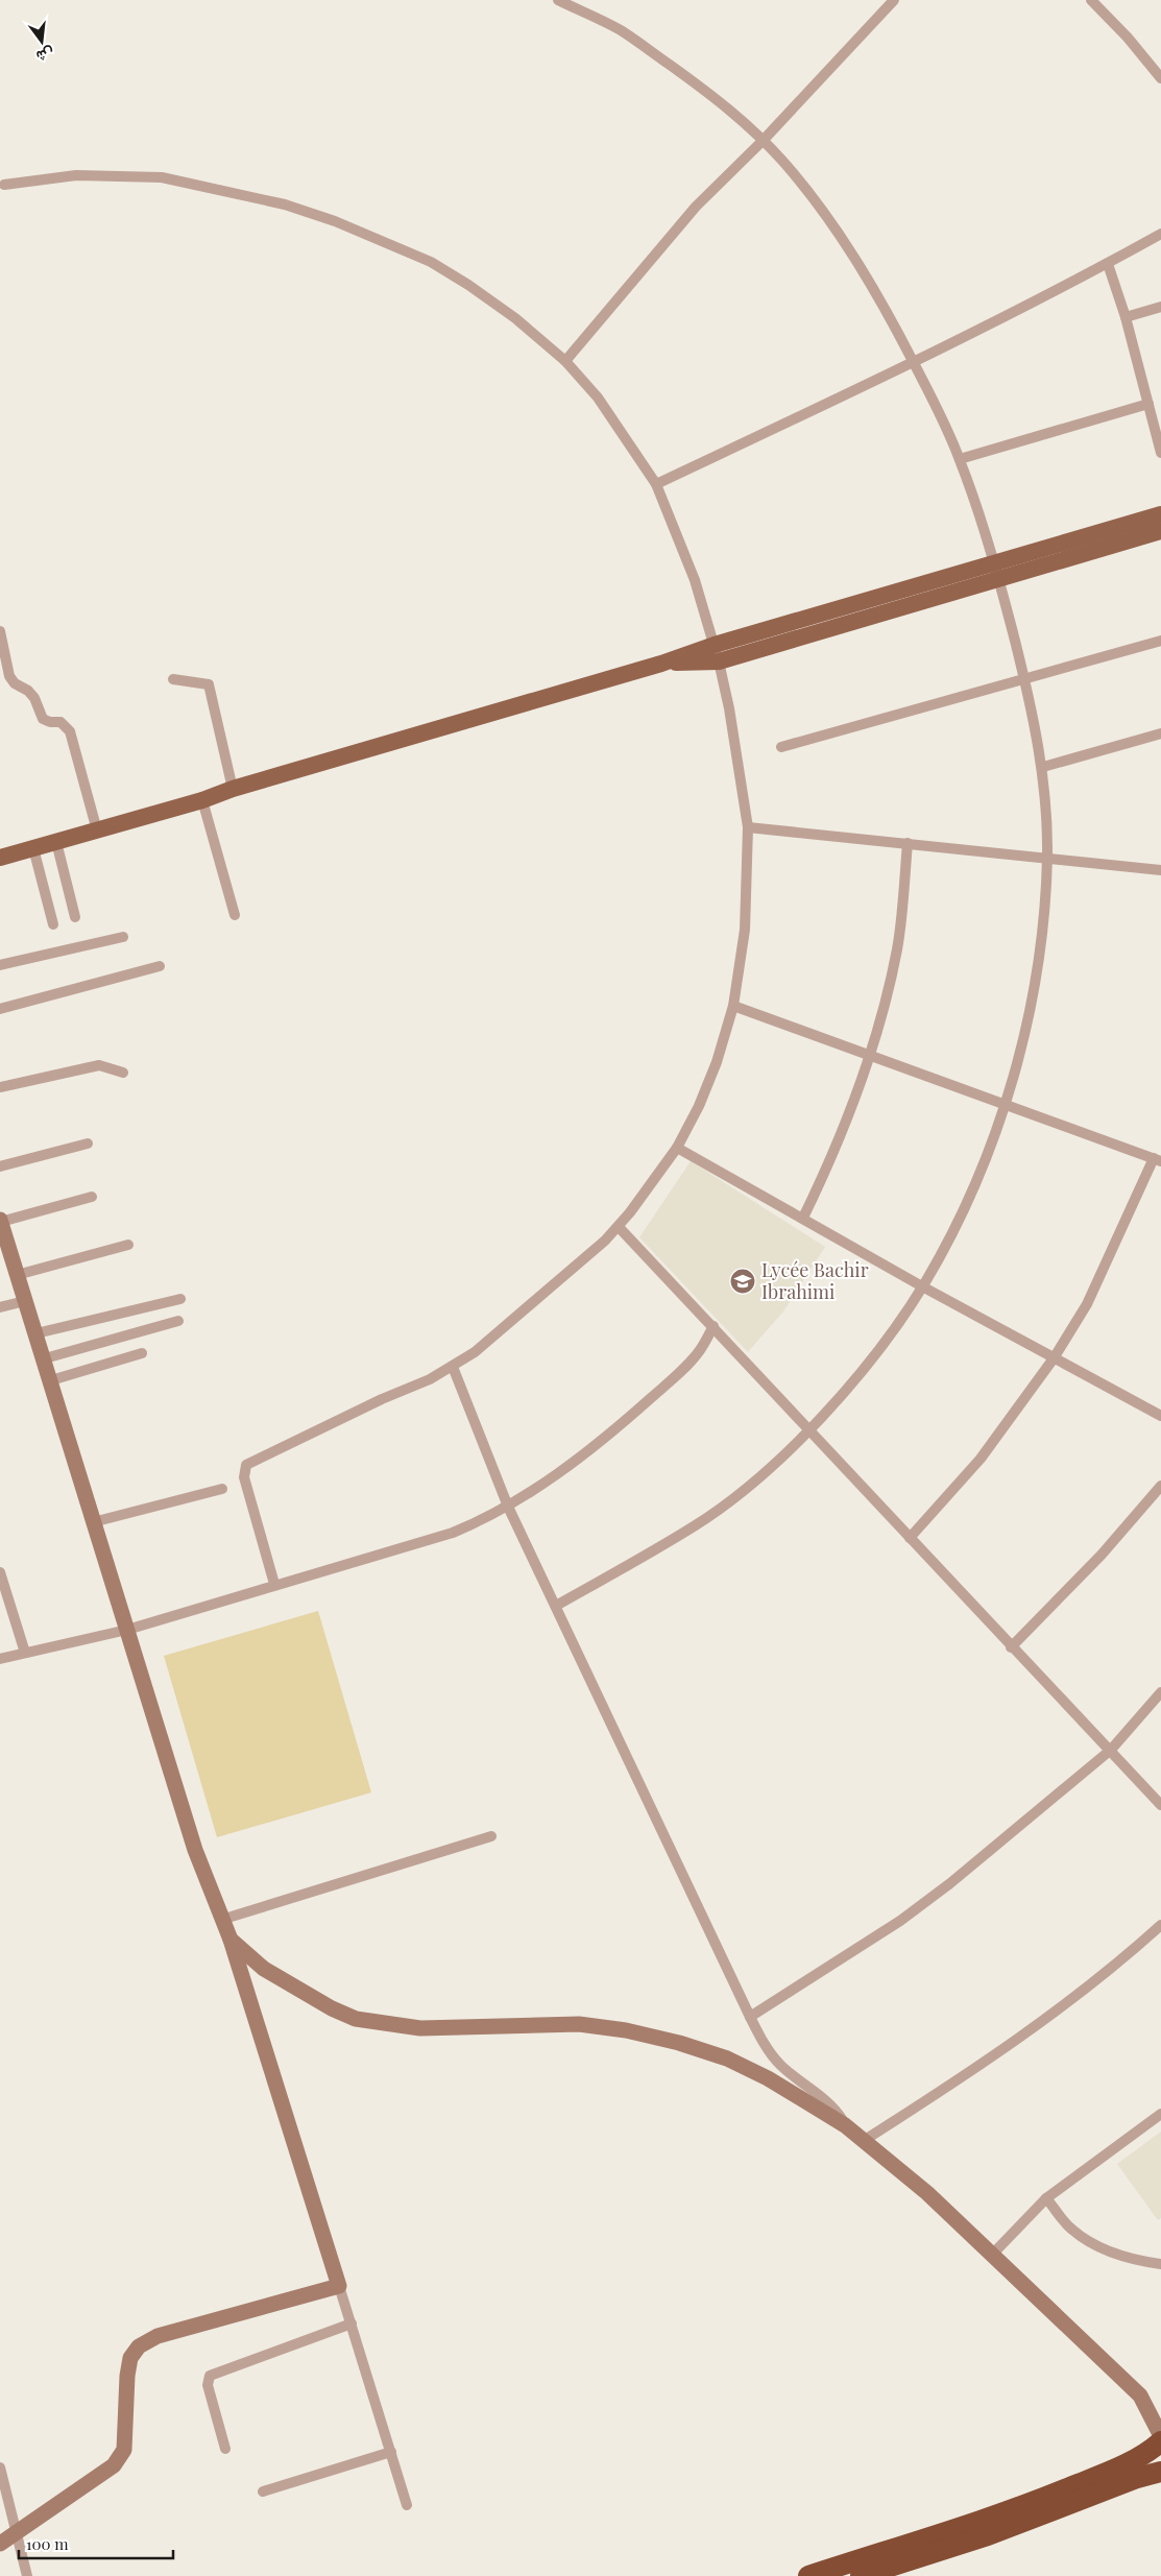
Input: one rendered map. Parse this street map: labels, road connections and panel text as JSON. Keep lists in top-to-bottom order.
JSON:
{
  "places": {
    "school or university": ["Lycée Bachir Ibrahimi"]
  },
  "scale_bar": "100 m",
  "north": "bottom"
}
